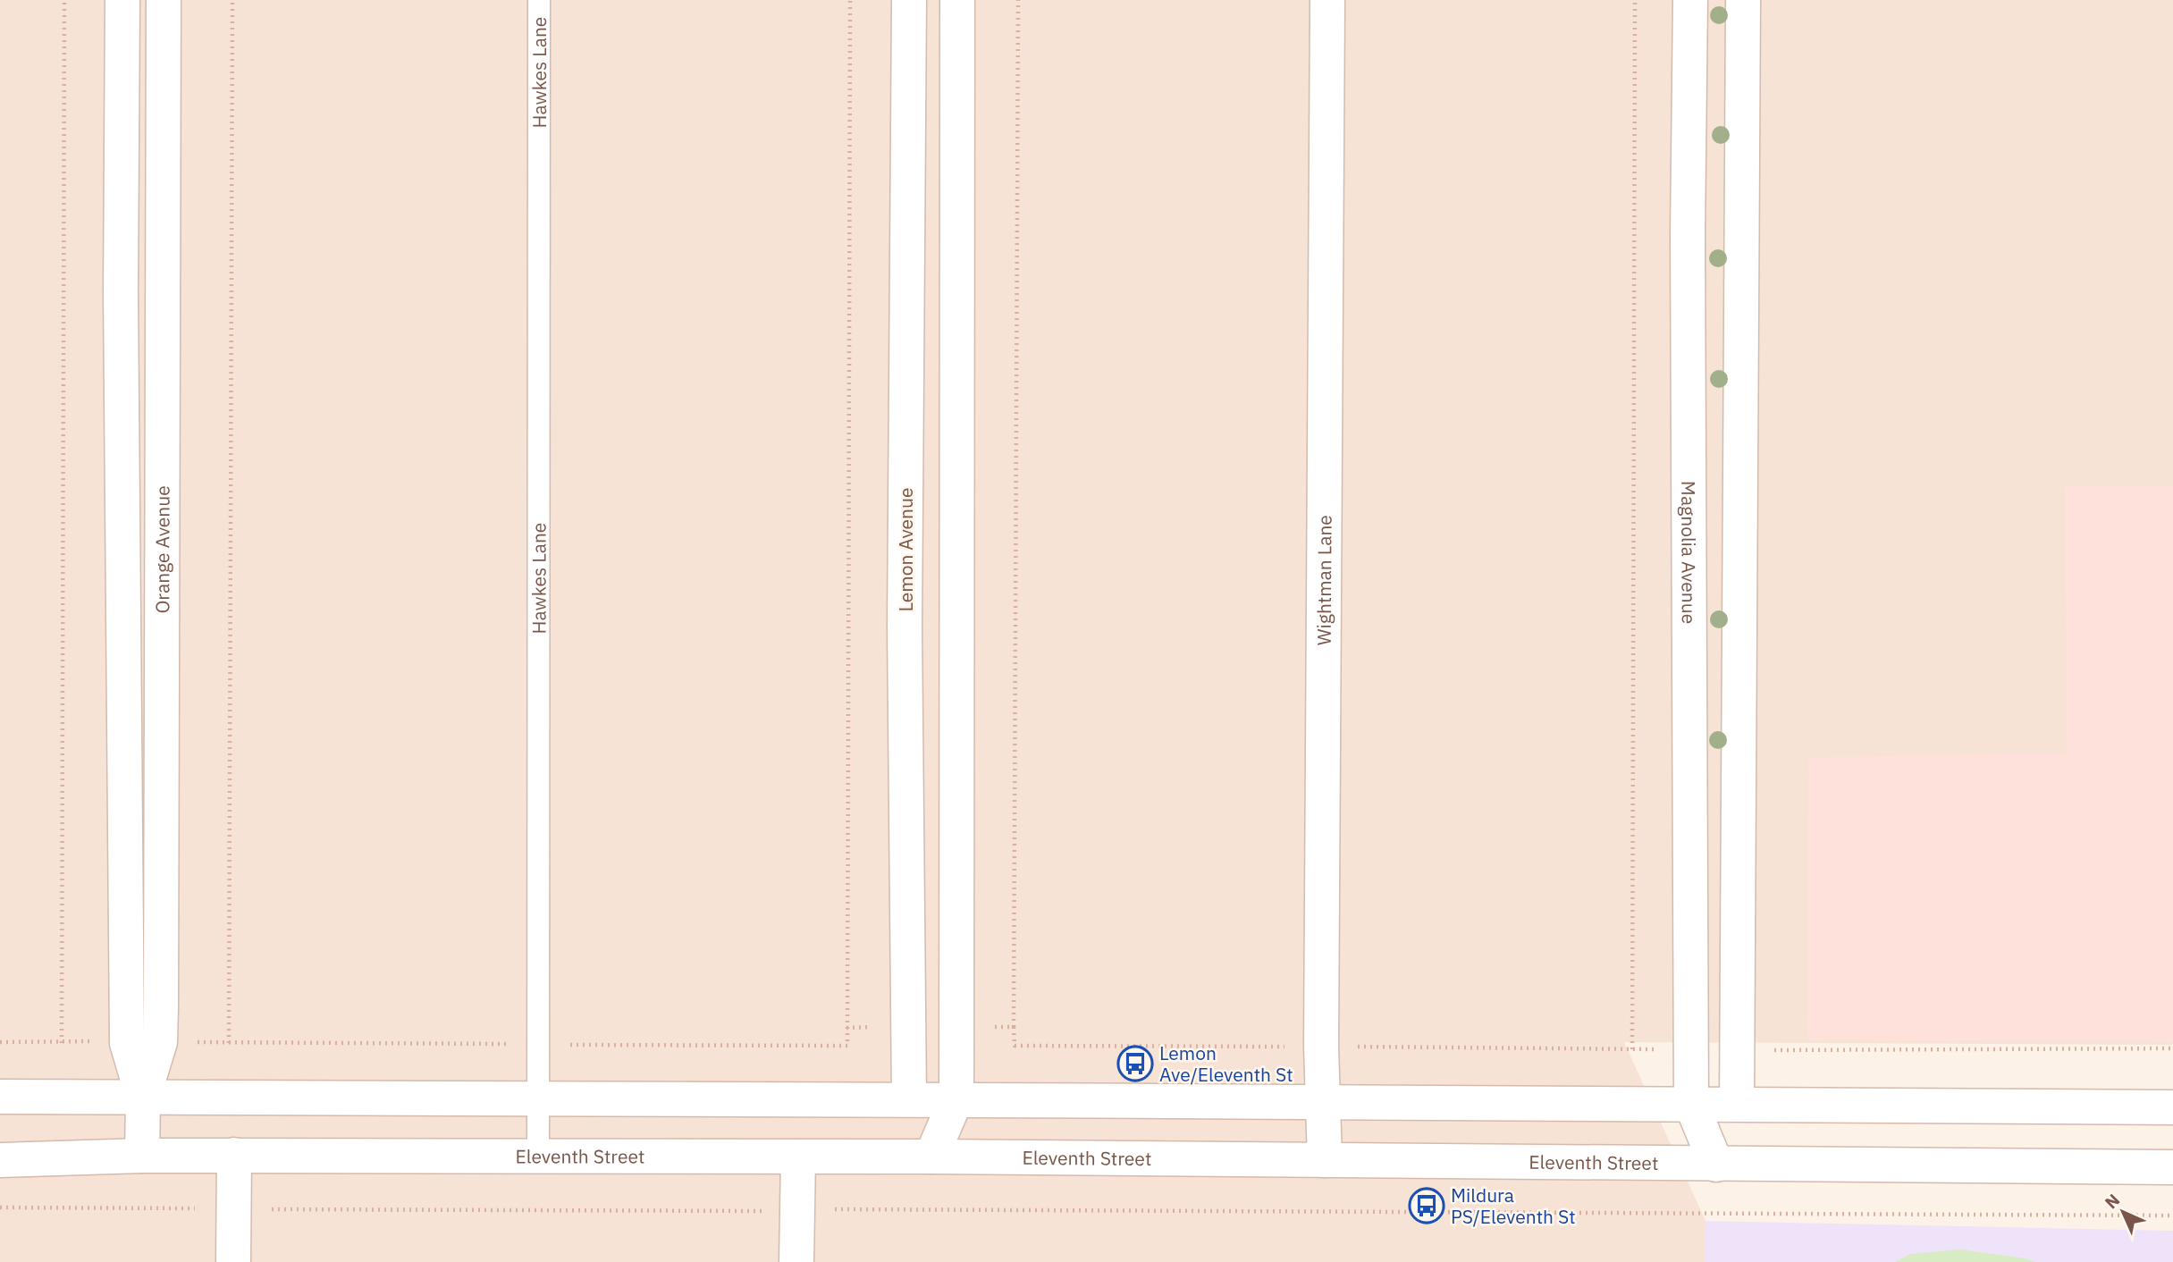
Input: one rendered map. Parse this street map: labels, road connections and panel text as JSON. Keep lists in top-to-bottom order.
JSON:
{
  "streets": {
    "street": [
      "Orange Avenue",
      "Lemon Avenue",
      "Magnolia Avenue",
      "Wightman Lane",
      "Eleventh Street"
    ],
    "lane": ["Hawkes Lane"]
  },
  "crossings": [
    ["Hawkes Lane", "Eleventh Street"],
    ["Orange Avenue", "Eleventh Street"],
    ["Lemon Avenue", "Eleventh Street"],
    ["Wightman Lane", "Eleventh Street"]
  ],
  "places": {
    "bus stop": ["Lemon Ave/Eleventh St", "Mildura PS/Eleventh St"]
  },
  "north": "top left"
}
